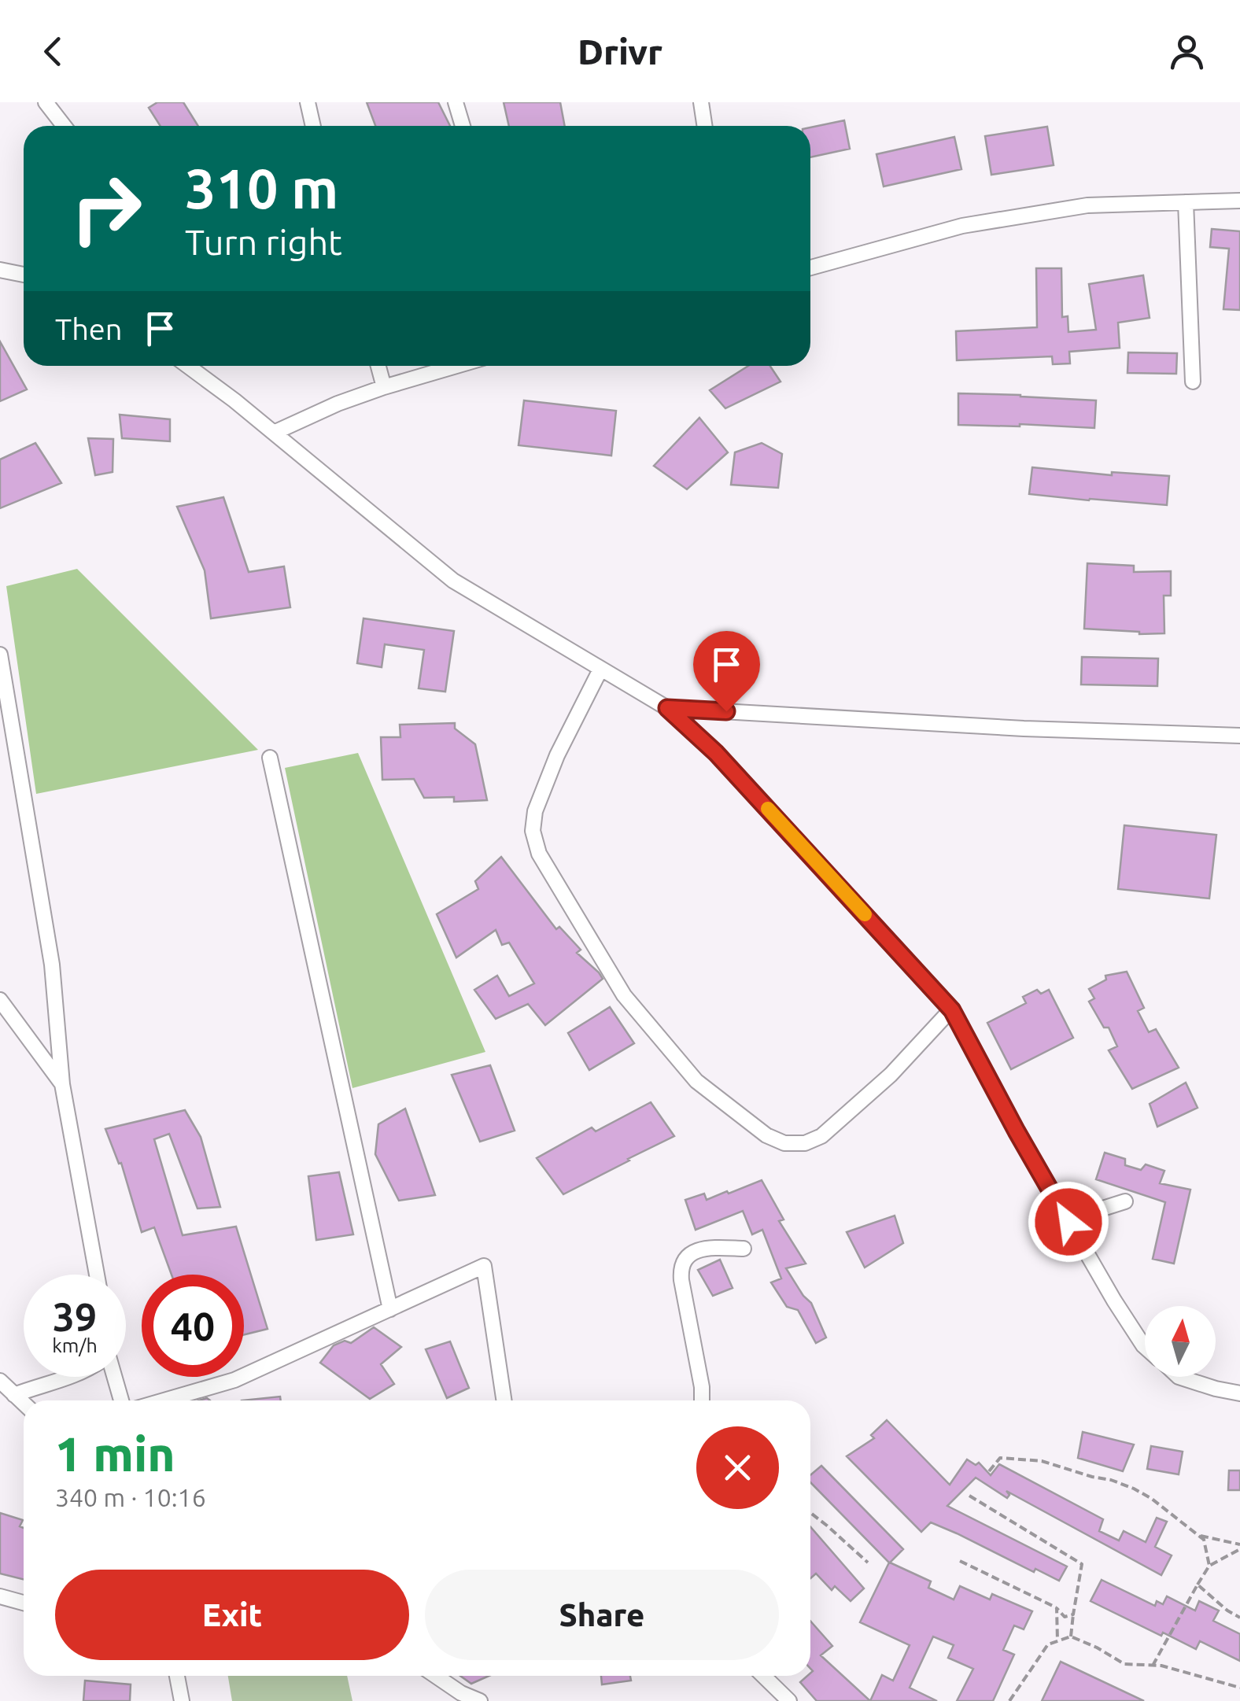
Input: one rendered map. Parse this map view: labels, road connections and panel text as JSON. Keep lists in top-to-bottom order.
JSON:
{
  "north": "top",
  "page": {
    "header": "Drivr",
    "turn": ["310 m", "Turn right"],
    "then": "Then",
    "speed": "39 km/h",
    "limit": "40",
    "heading": ["1 min", "340 m · 10:16"],
    "buttons": ["Exit", "Share"]
  }
}
